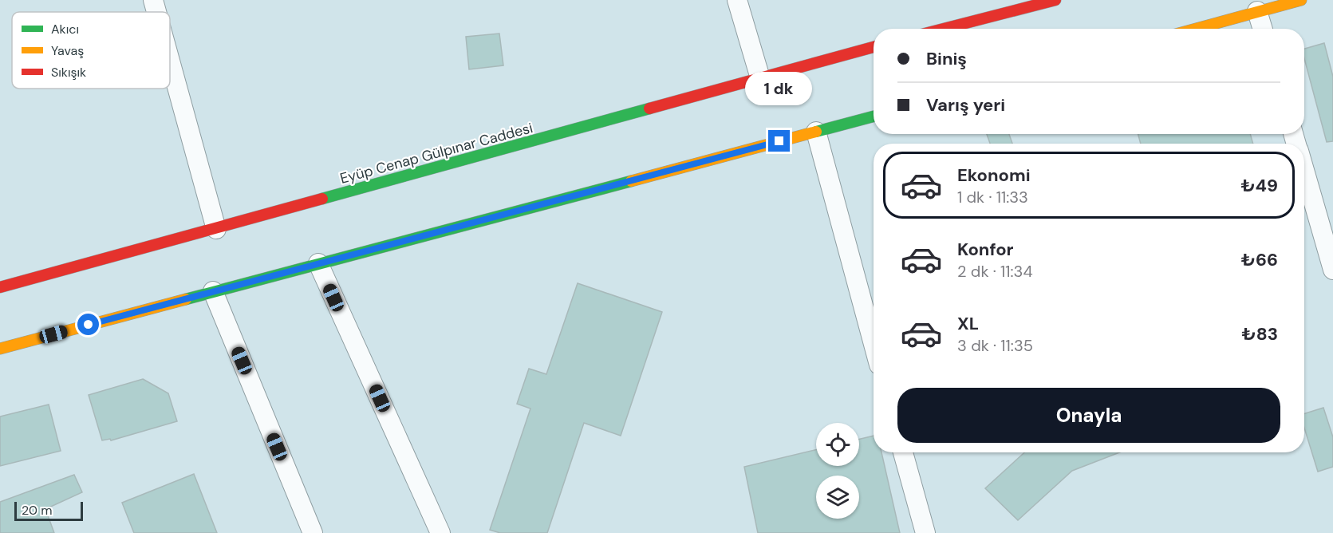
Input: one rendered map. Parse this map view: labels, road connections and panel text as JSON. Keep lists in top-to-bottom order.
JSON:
{
  "streets": {
    "main road": ["Eyüp Cenap Gülpınar Caddesi"]
  },
  "legend": ["Akıcı", "Yavaş", "Sıkışık"],
  "scale_bar": "20 m",
  "page": {
    "banner": ["Biniş", "Varış yeri"],
    "bubble": "1 dk",
    "list": [
      {
        "name": "Ekonomi",
        "note": "1 dk · 11:33",
        "value": "₺49"
      },
      {
        "name": "Konfor",
        "note": "2 dk · 11:34",
        "value": "₺66"
      },
      {
        "name": "XL",
        "note": "3 dk · 11:35",
        "value": "₺83"
      }
    ],
    "buttons": "Onayla",
    "scale": "20 m"
  }
}
